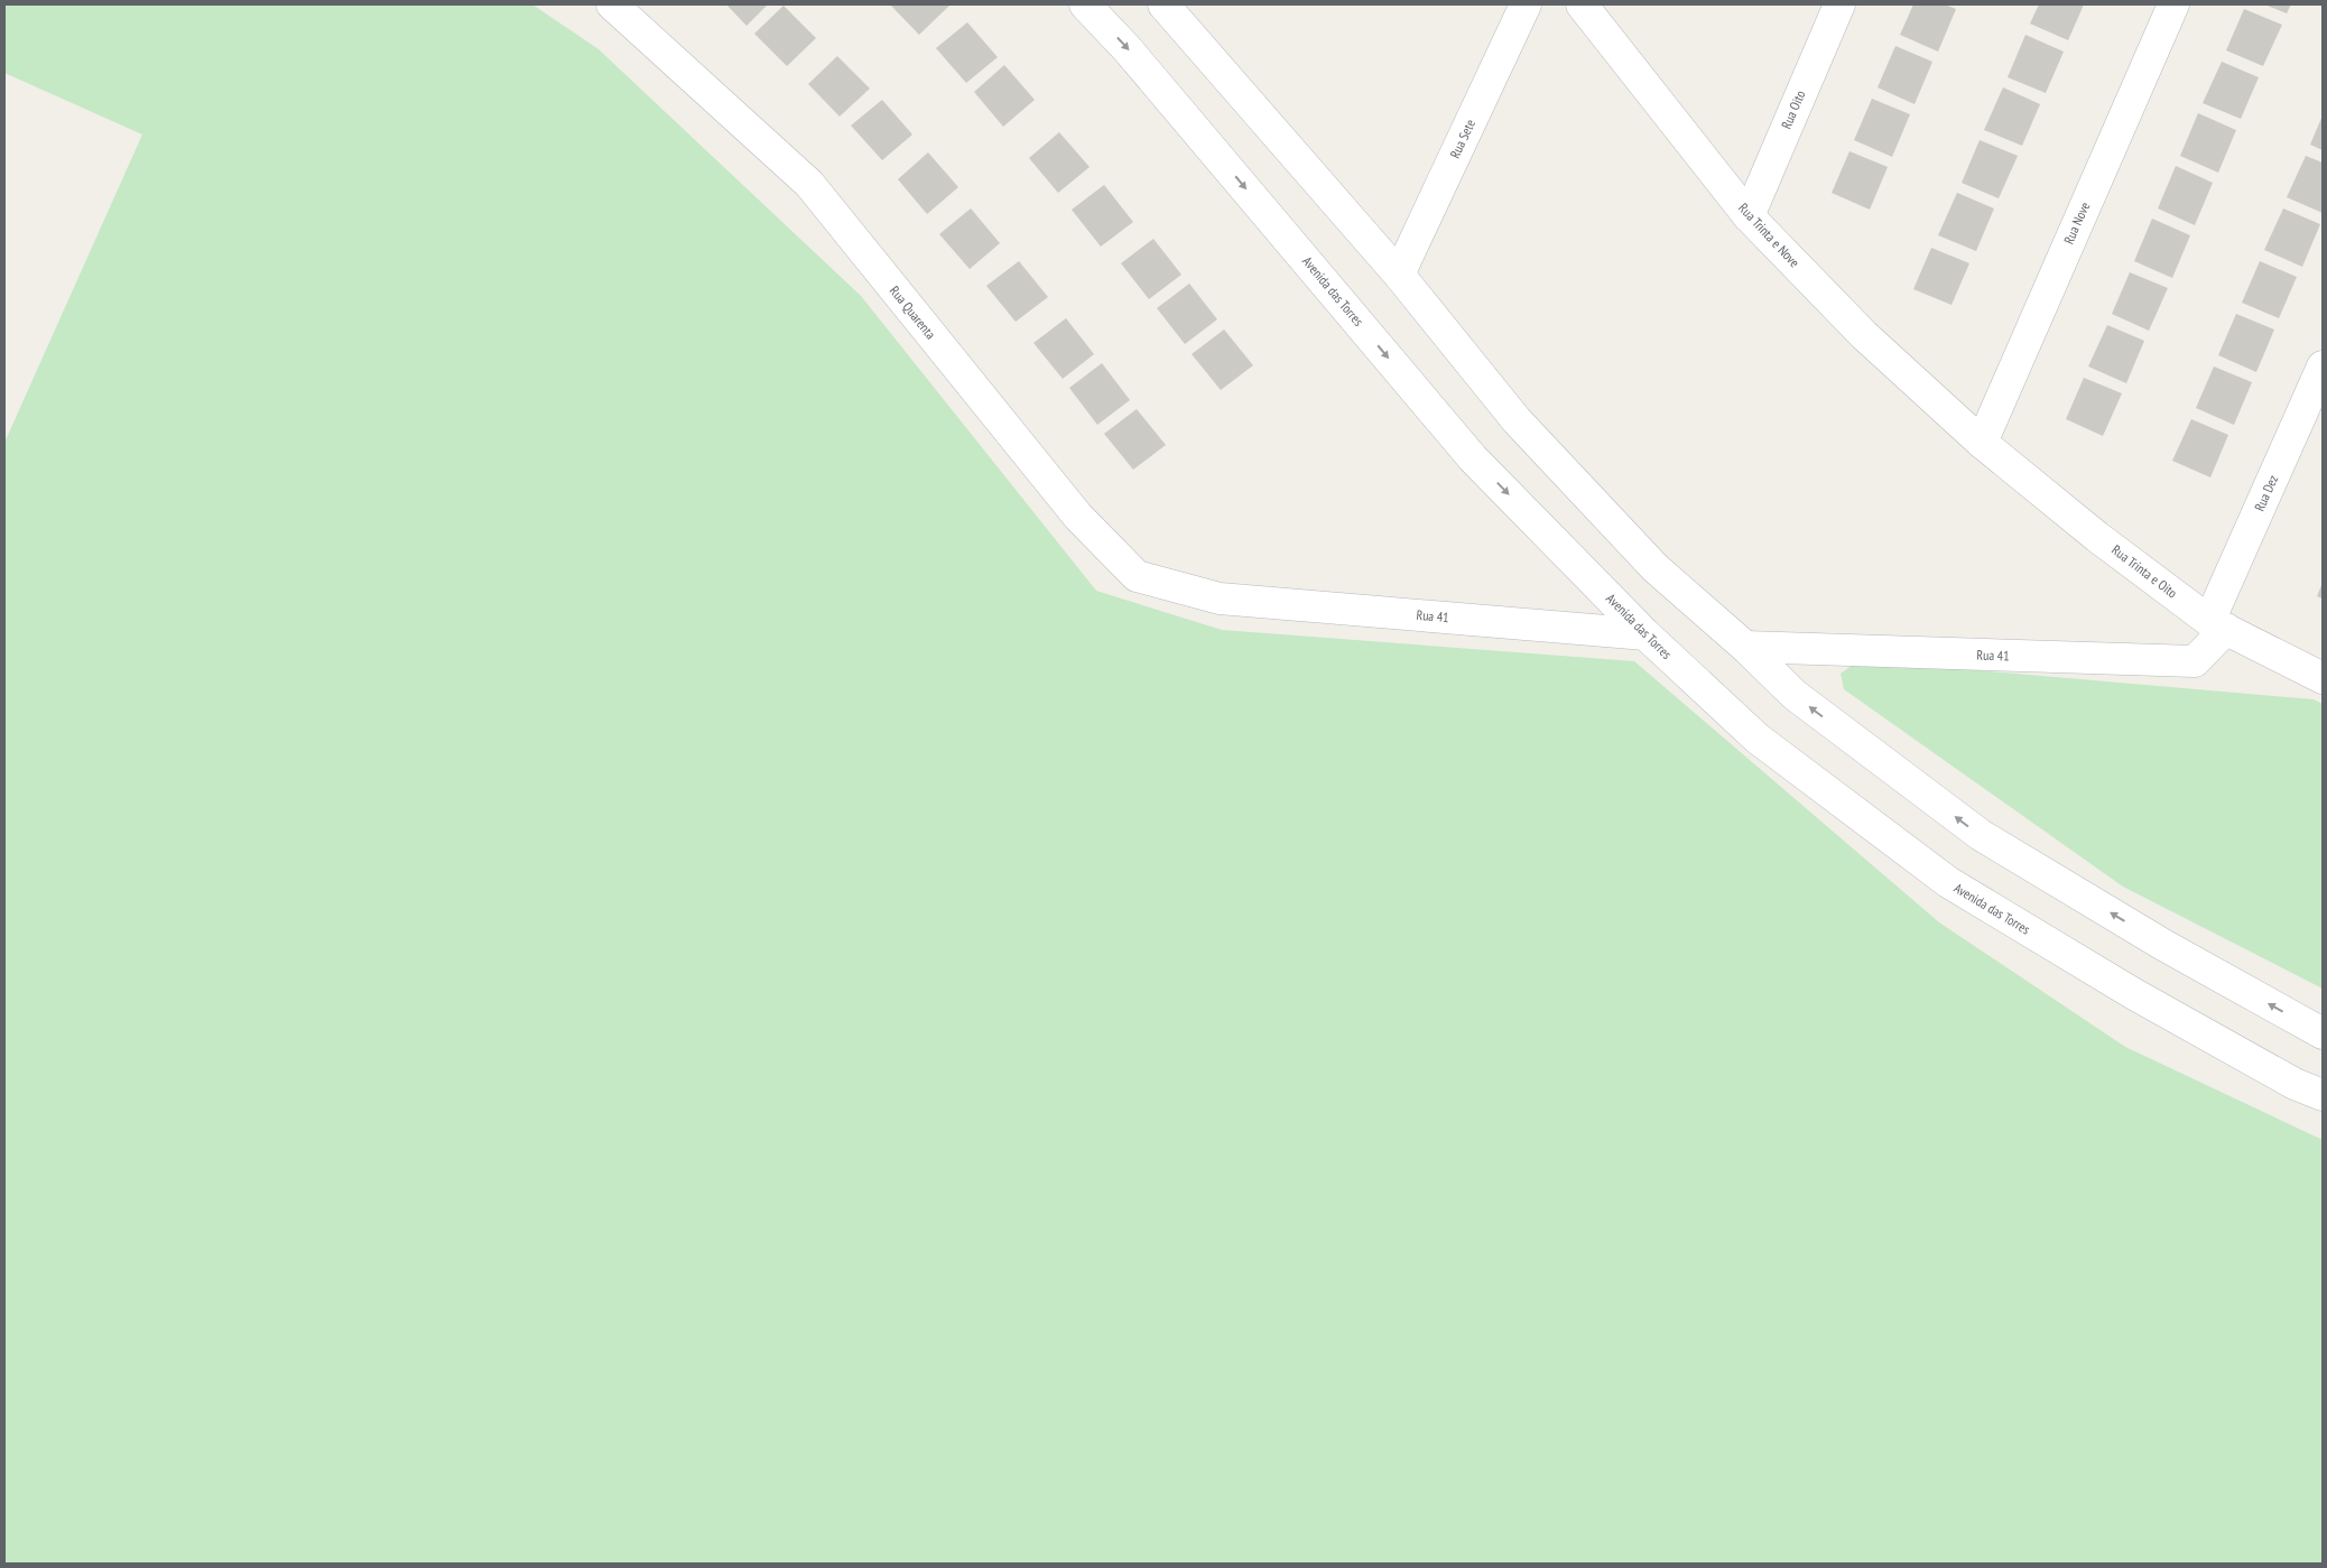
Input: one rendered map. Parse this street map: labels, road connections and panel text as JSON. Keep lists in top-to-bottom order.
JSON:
{
  "streets": {
    "street": [
      "Rua Oito",
      "Rua Sete",
      "Rua Nove",
      "Rua Trinta e Nove",
      "Avenida das Torres",
      "Rua Quarenta",
      "Rua Dez",
      "Rua Trinta e Oito",
      "Rua 41"
    ]
  },
  "crossings": [
    ["Rua Oito", "Rua Trinta e Nove"],
    ["Rua Nove", "Rua Trinta e Nove"],
    ["Rua Nove", "Rua Trinta e Oito"],
    ["Rua Trinta e Nove", "Rua Trinta e Oito"],
    ["Avenida das Torres", "Rua 41"],
    ["Rua Quarenta", "Rua 41"],
    ["Rua Dez", "Rua Trinta e Oito"],
    ["Rua Dez", "Rua 41"],
    ["Rua Trinta e Oito", "Rua 41"]
  ]
}
